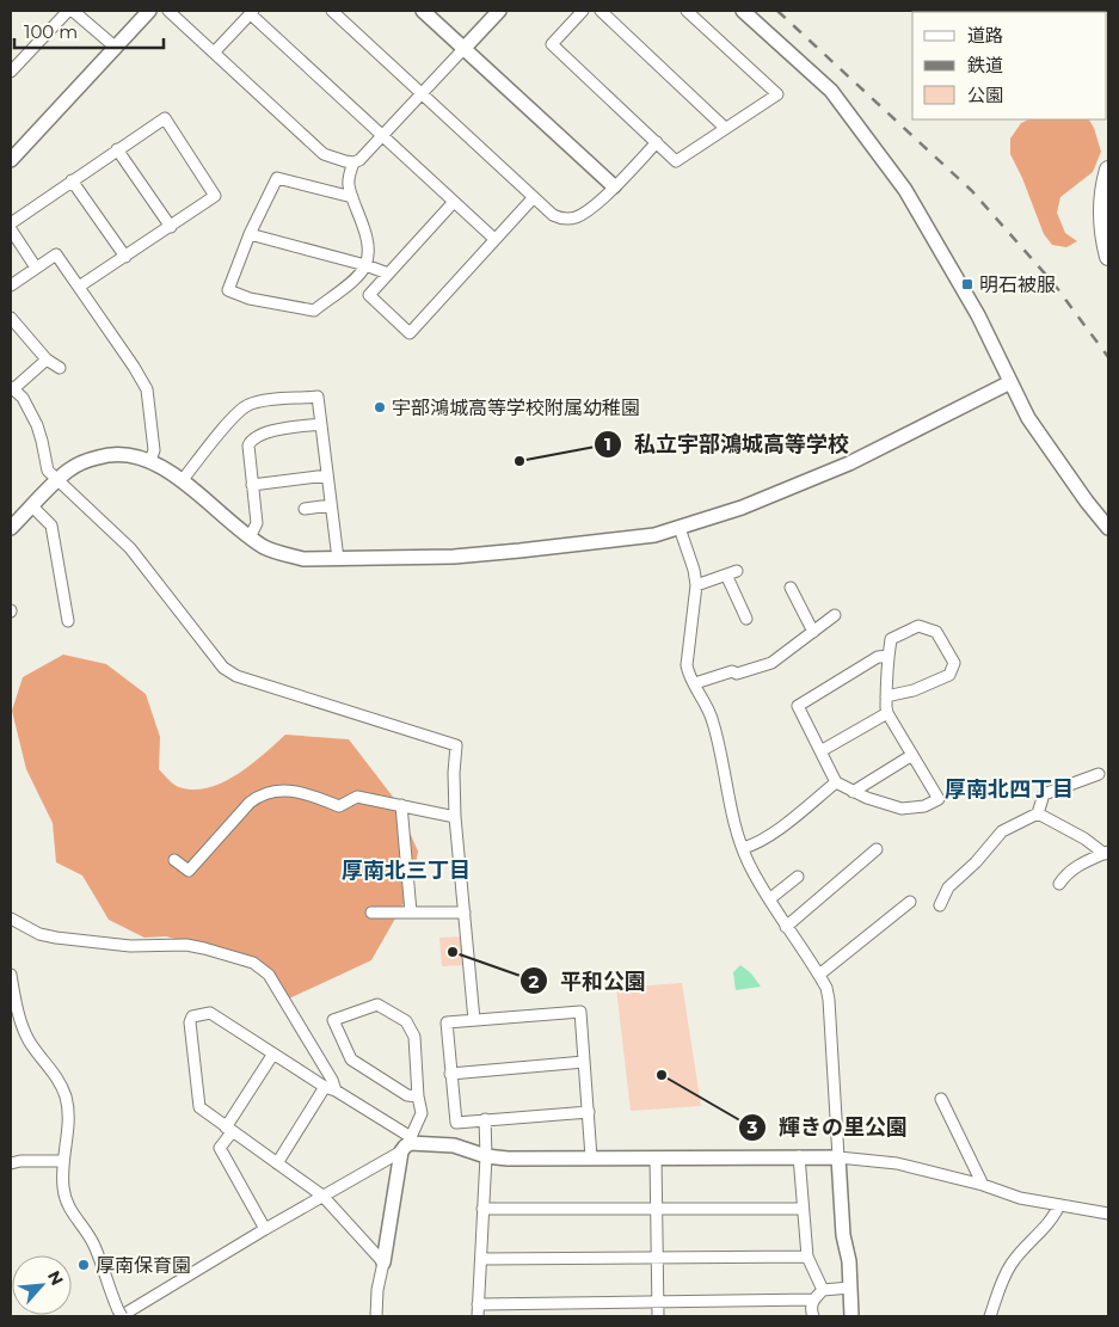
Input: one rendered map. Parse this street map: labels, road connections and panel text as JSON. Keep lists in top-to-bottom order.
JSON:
{
  "districts": ["厚南北四丁目", "厚南北三丁目"],
  "places": {
    "transit": ["明石被服"],
    "other": [
      "宇部鴻城高等学校附属幼稚園",
      "私立宇部鴻城高等学校",
      "平和公園",
      "輝きの里公園",
      "厚南保育園"
    ]
  },
  "legend": ["道路", "鉄道", "公園"],
  "scale_bar": "100 m",
  "north": "top right"
}
